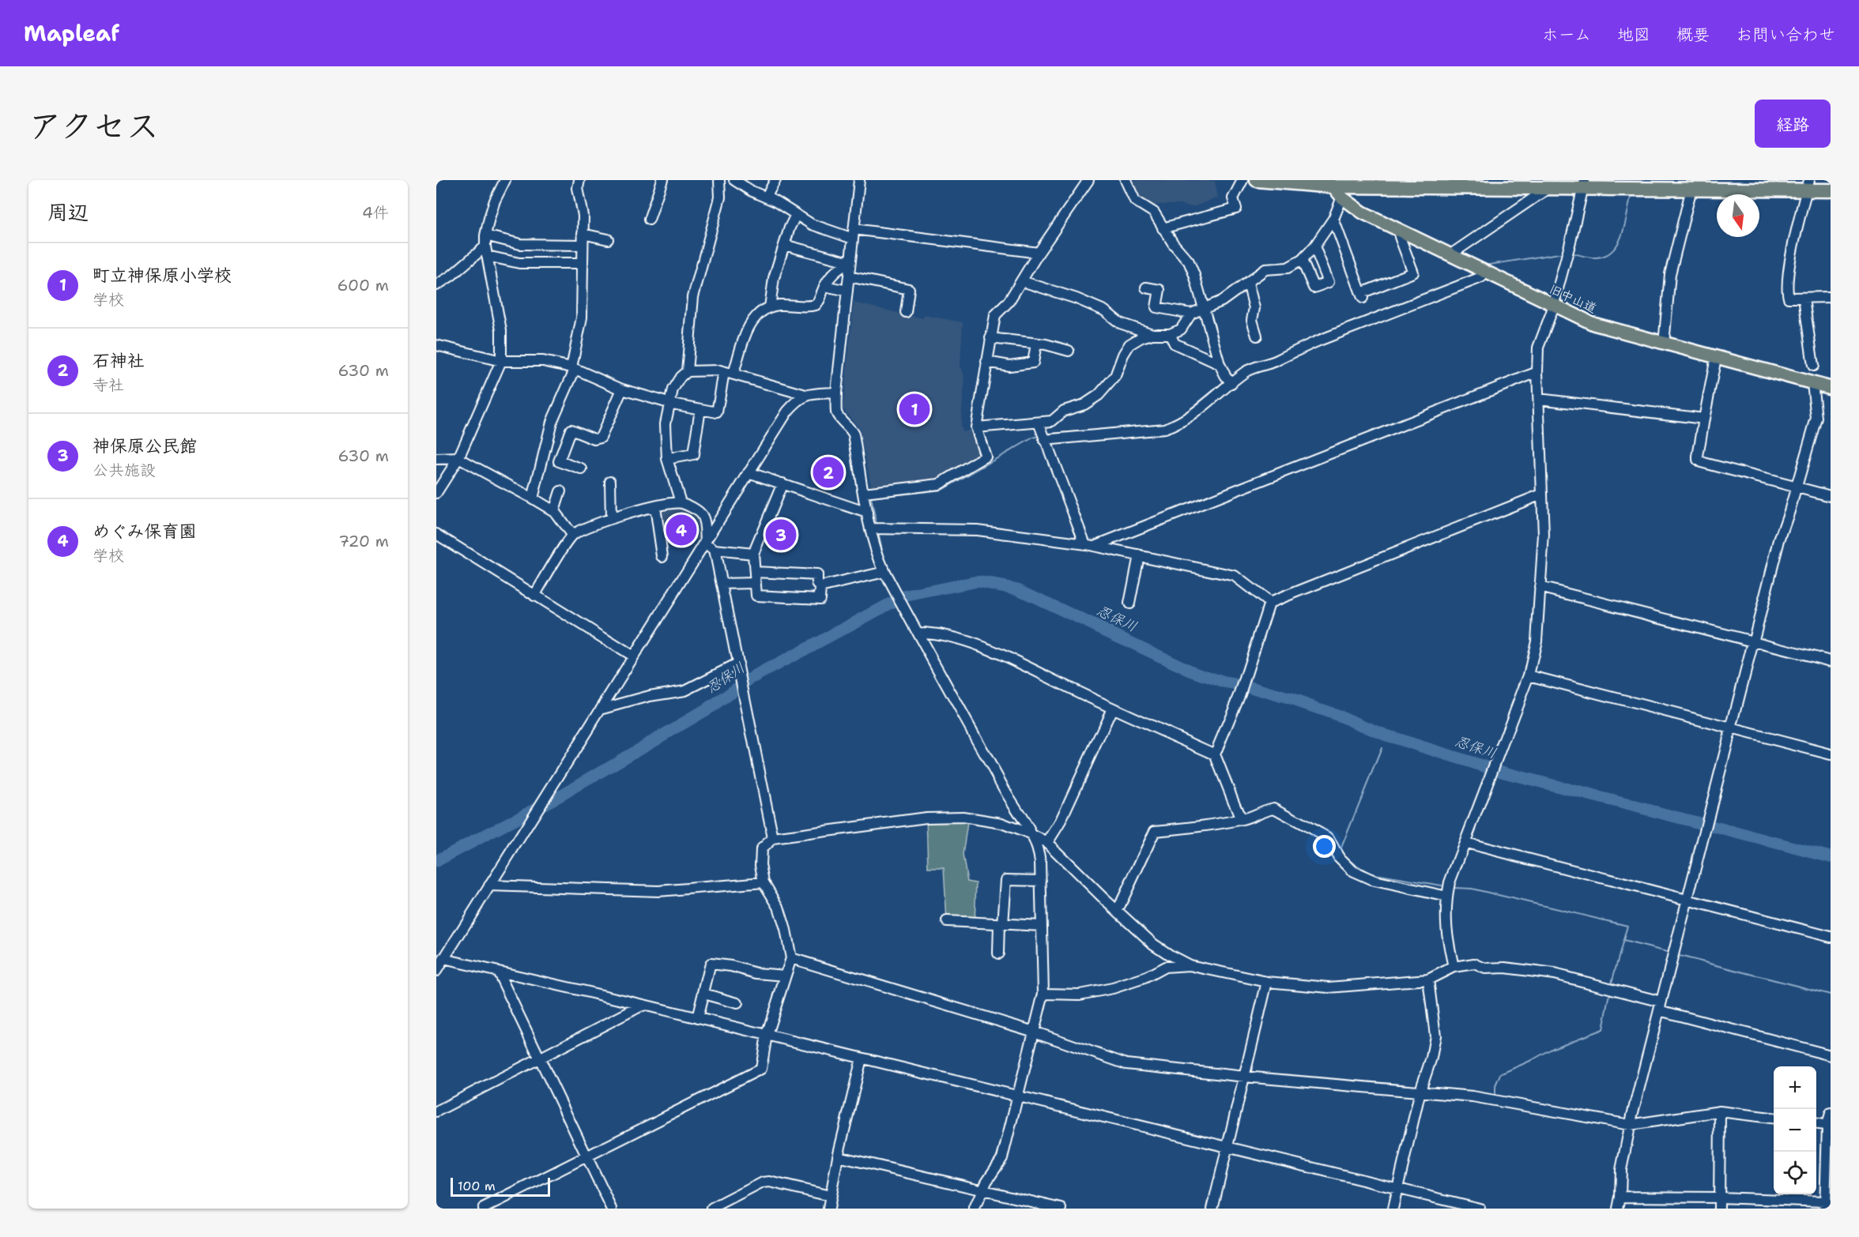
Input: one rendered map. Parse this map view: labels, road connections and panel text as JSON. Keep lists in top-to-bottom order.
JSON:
{
  "streets": {
    "main road": ["旧中山道"]
  },
  "water": ["忍保川"],
  "scale_bar": "100 m",
  "north": "bottom",
  "page": {
    "header": "Mapleaf",
    "nav": [
      "ホーム",
      "地図",
      "概要",
      "お問い合わせ"
    ],
    "title": "アクセス",
    "buttons": "経路",
    "heading": ["周辺", "4件"],
    "list": [
      {
        "mark": "1",
        "name": "町立神保原小学校",
        "note": "学校",
        "value": "600 m"
      },
      {
        "mark": "2",
        "name": "石神社",
        "note": "寺社",
        "value": "630 m"
      },
      {
        "mark": "3",
        "name": "神保原公民館",
        "note": "公共施設",
        "value": "630 m"
      },
      {
        "mark": "4",
        "name": "めぐみ保育園",
        "note": "学校",
        "value": "720 m"
      }
    ],
    "pins": [
      "1",
      "2",
      "4",
      "3"
    ],
    "map_buttons": ["+", "−"],
    "scale": "100 m"
  }
}
